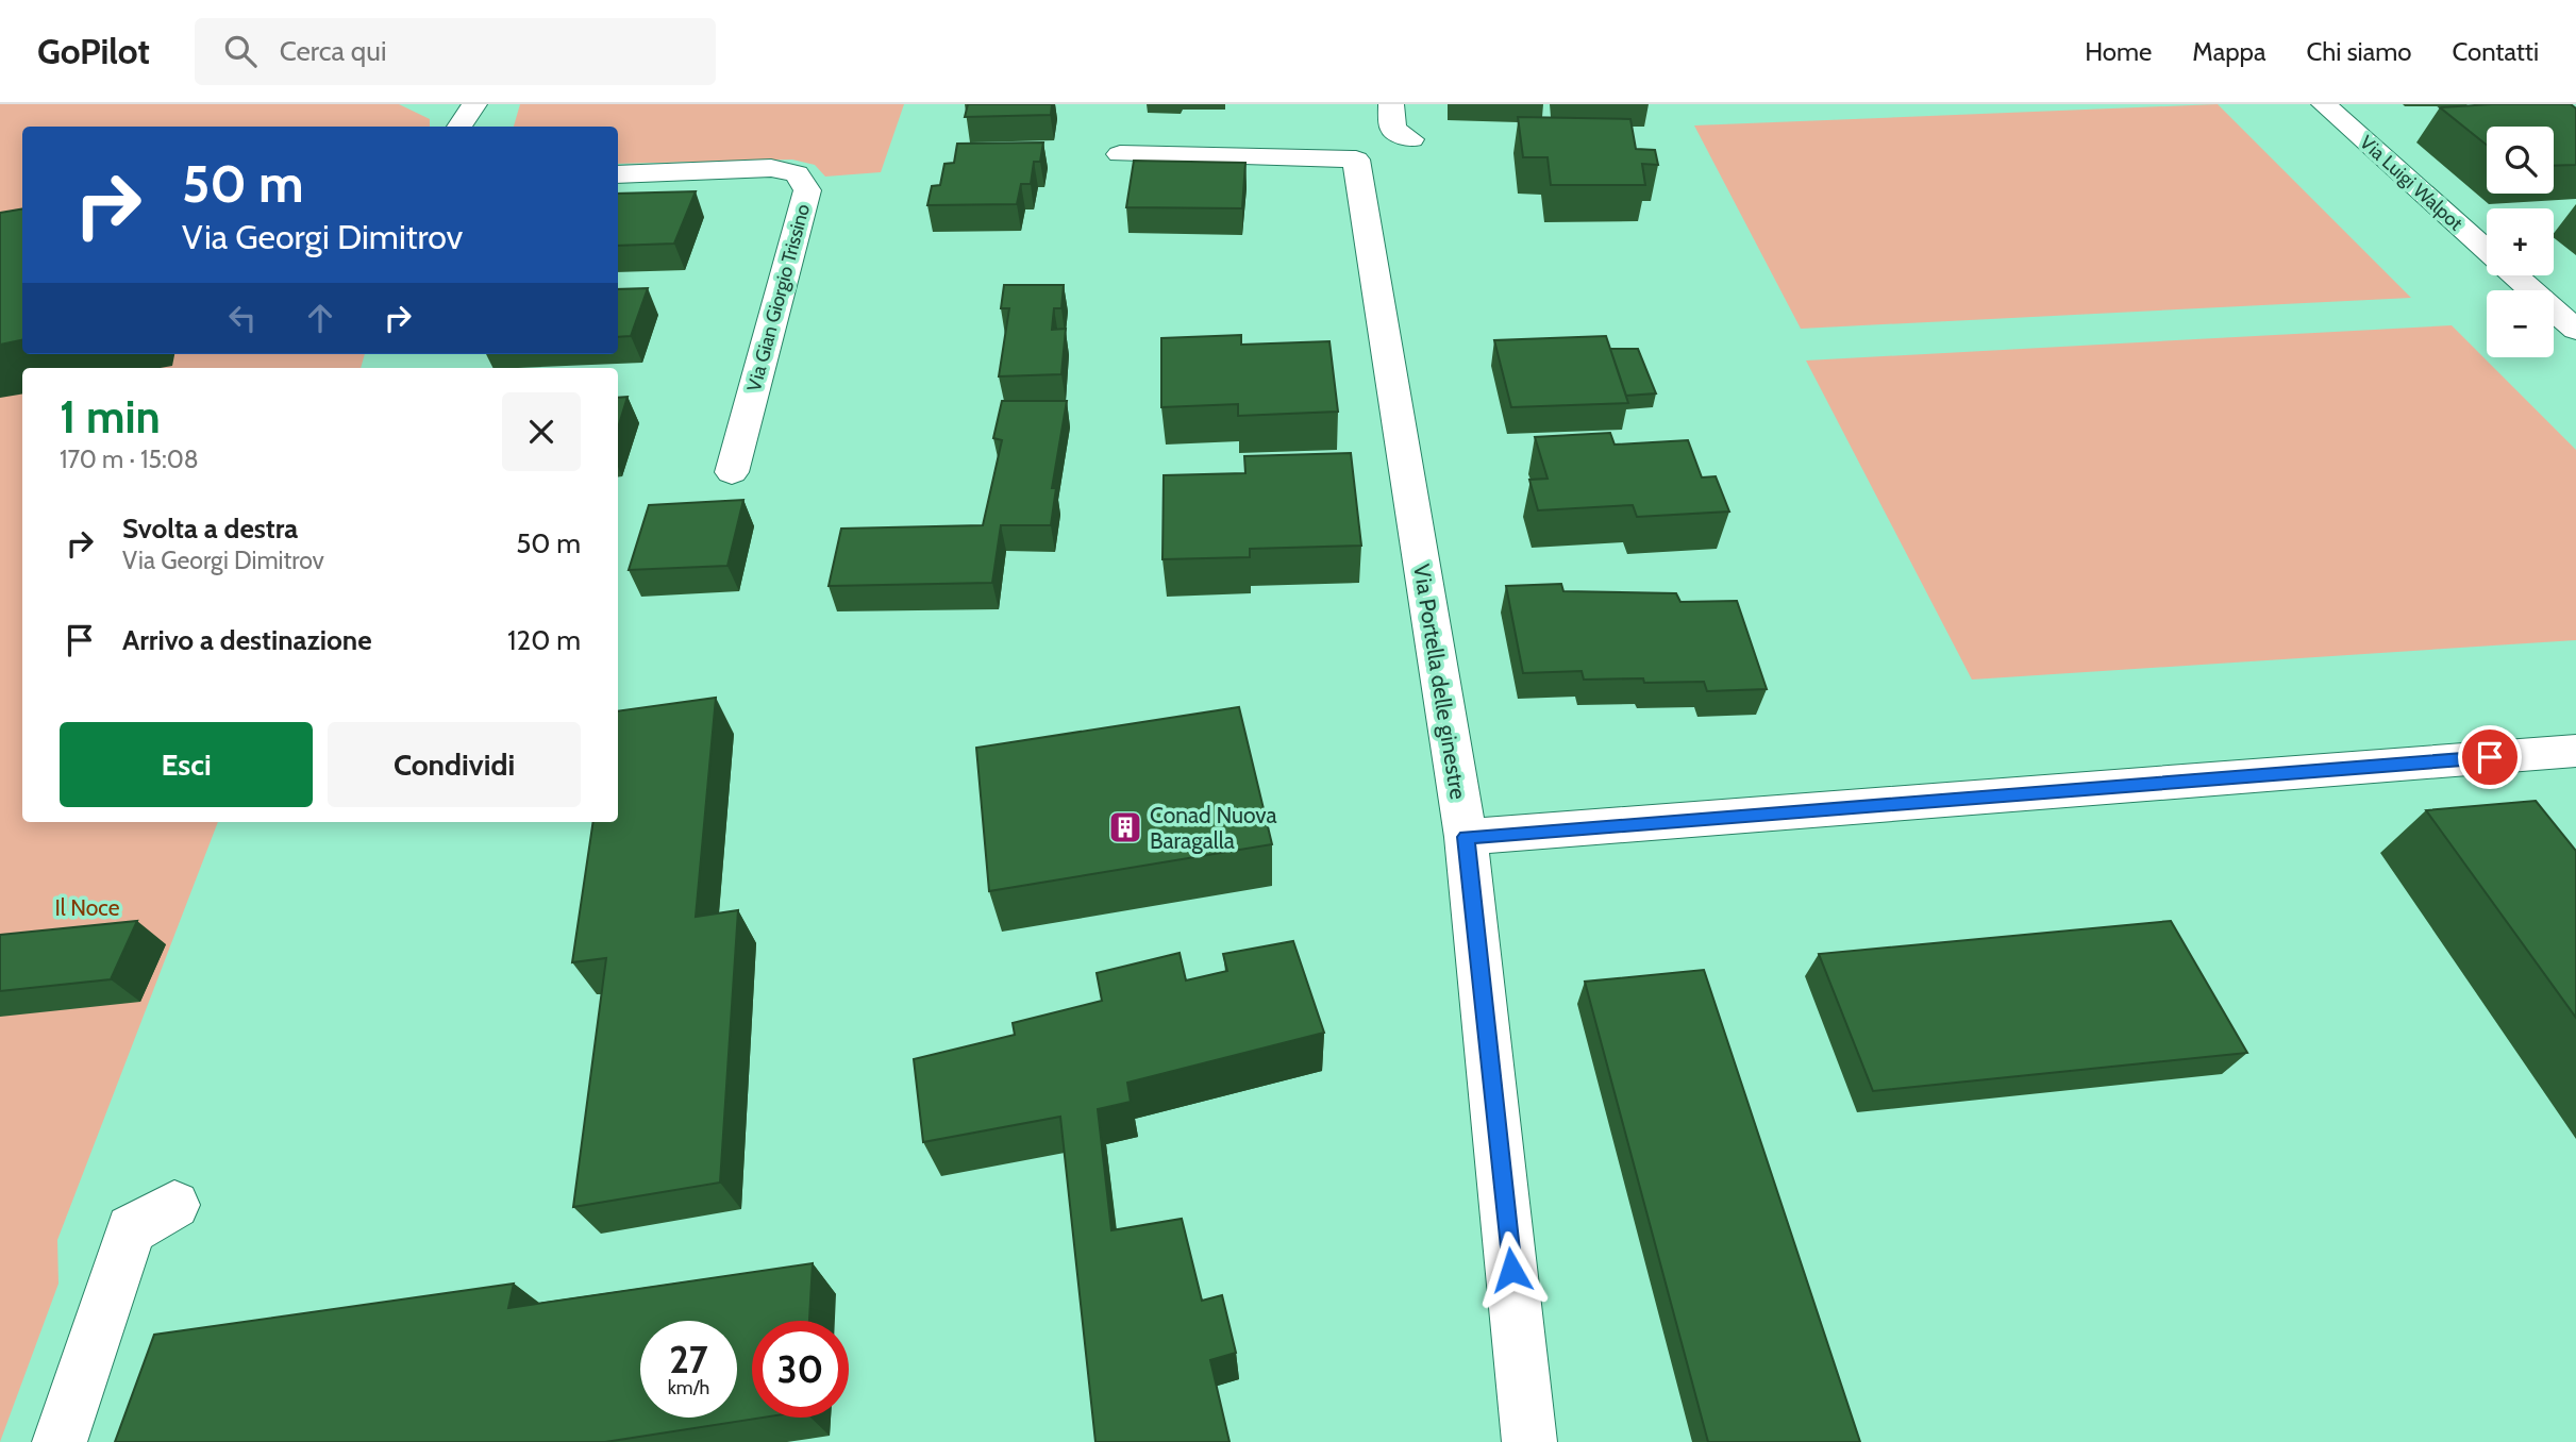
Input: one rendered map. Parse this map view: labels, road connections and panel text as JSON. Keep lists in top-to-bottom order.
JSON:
{
  "streets": {
    "street": ["Via Luigi Walpot", "Via Gian Giorgio Trissino", "Via Portella delle ginestre"]
  },
  "parks": ["Il Noce"],
  "places": {
    "building": ["Conad Nuova Baragalla"]
  },
  "page": {
    "header": "GoPilot",
    "search": "Cerca qui",
    "nav": [
      "Home",
      "Mappa",
      "Chi siamo",
      "Contatti"
    ],
    "map_buttons": ["+", "−"],
    "turn": ["50 m", "Via Georgi Dimitrov"],
    "heading": ["1 min", "170 m · 15:08"],
    "list": [
      {
        "name": "Svolta a destra",
        "note": "Via Georgi Dimitrov",
        "value": "50 m"
      },
      {
        "name": "Arrivo a destinazione",
        "value": "120 m"
      }
    ],
    "buttons": ["Esci", "Condividi"],
    "speed": "27 km/h",
    "limit": "30"
  }
}
